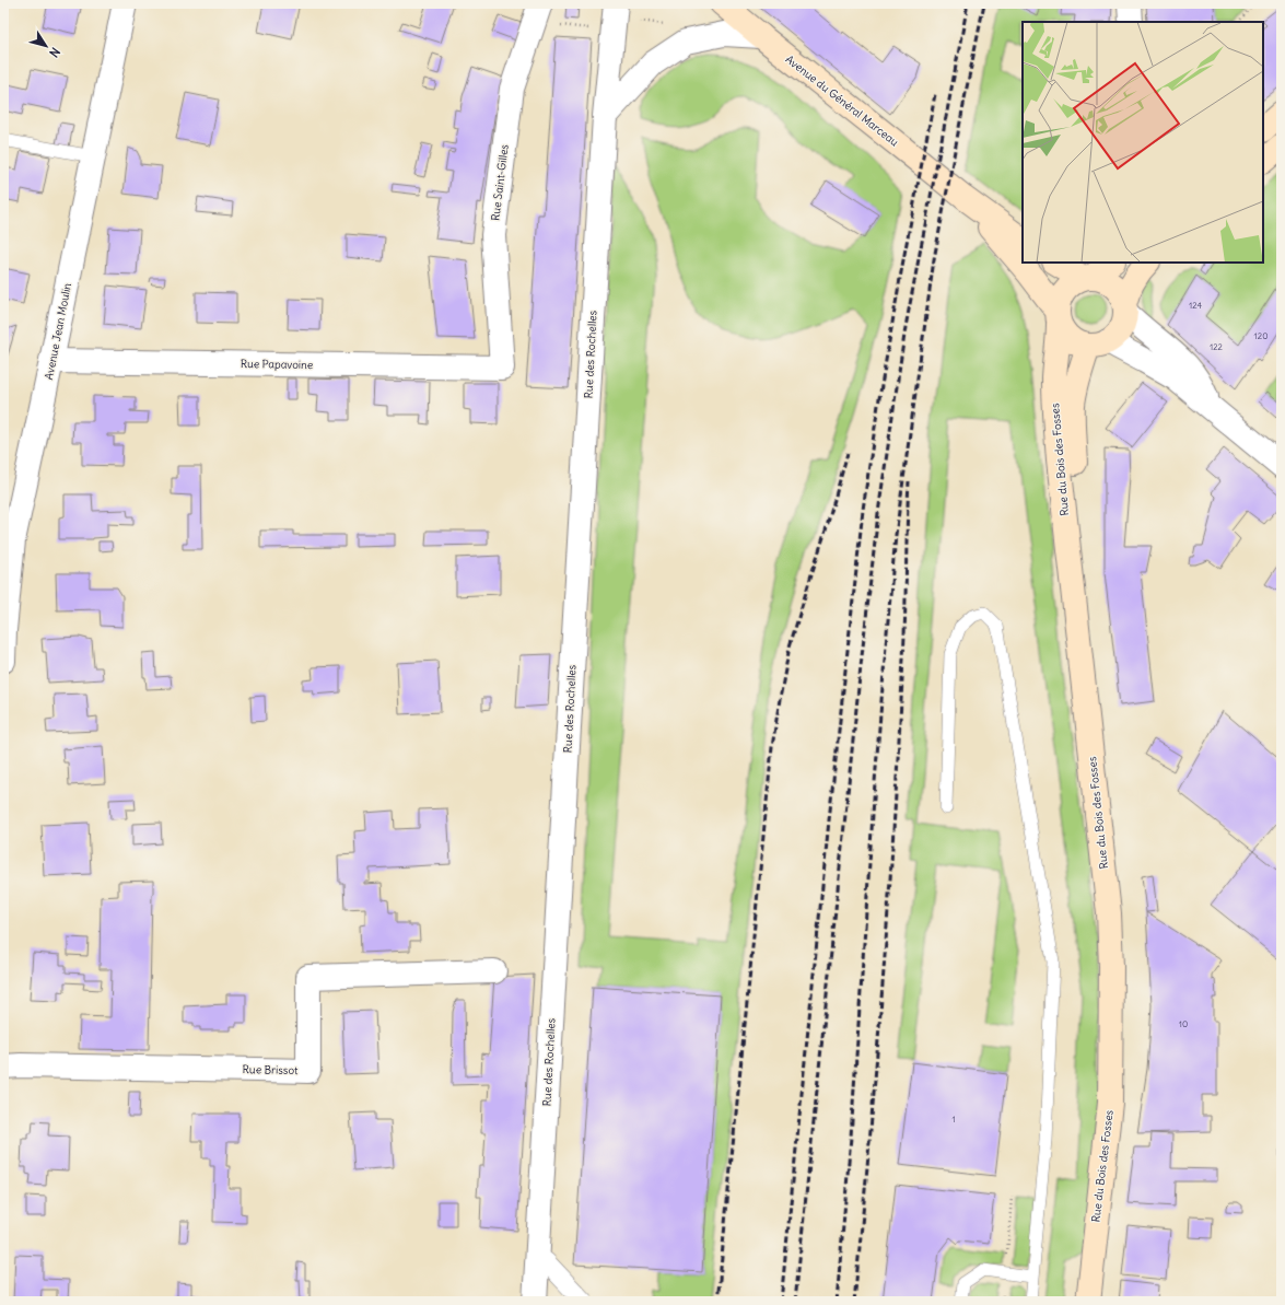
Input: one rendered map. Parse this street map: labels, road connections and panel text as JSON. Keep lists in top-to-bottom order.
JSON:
{
  "streets": {
    "main road": ["Avenue du Général Marceau", "Rue du Bois des Fosses"],
    "street": [
      "Rue Saint-Gilles",
      "Avenue Jean Moulin",
      "Rue des Rochelles",
      "Rue Papavoine",
      "Rue Brissot"
    ]
  },
  "crossings": [
    ["Avenue du Général Marceau", "Rue du Bois des Fosses"],
    ["Rue Saint-Gilles", "Rue Papavoine"],
    ["Avenue Jean Moulin", "Rue Papavoine"]
  ],
  "house_numbers": [
    "124",
    "120",
    "122",
    "10",
    "1"
  ],
  "north": "bottom right"
}
